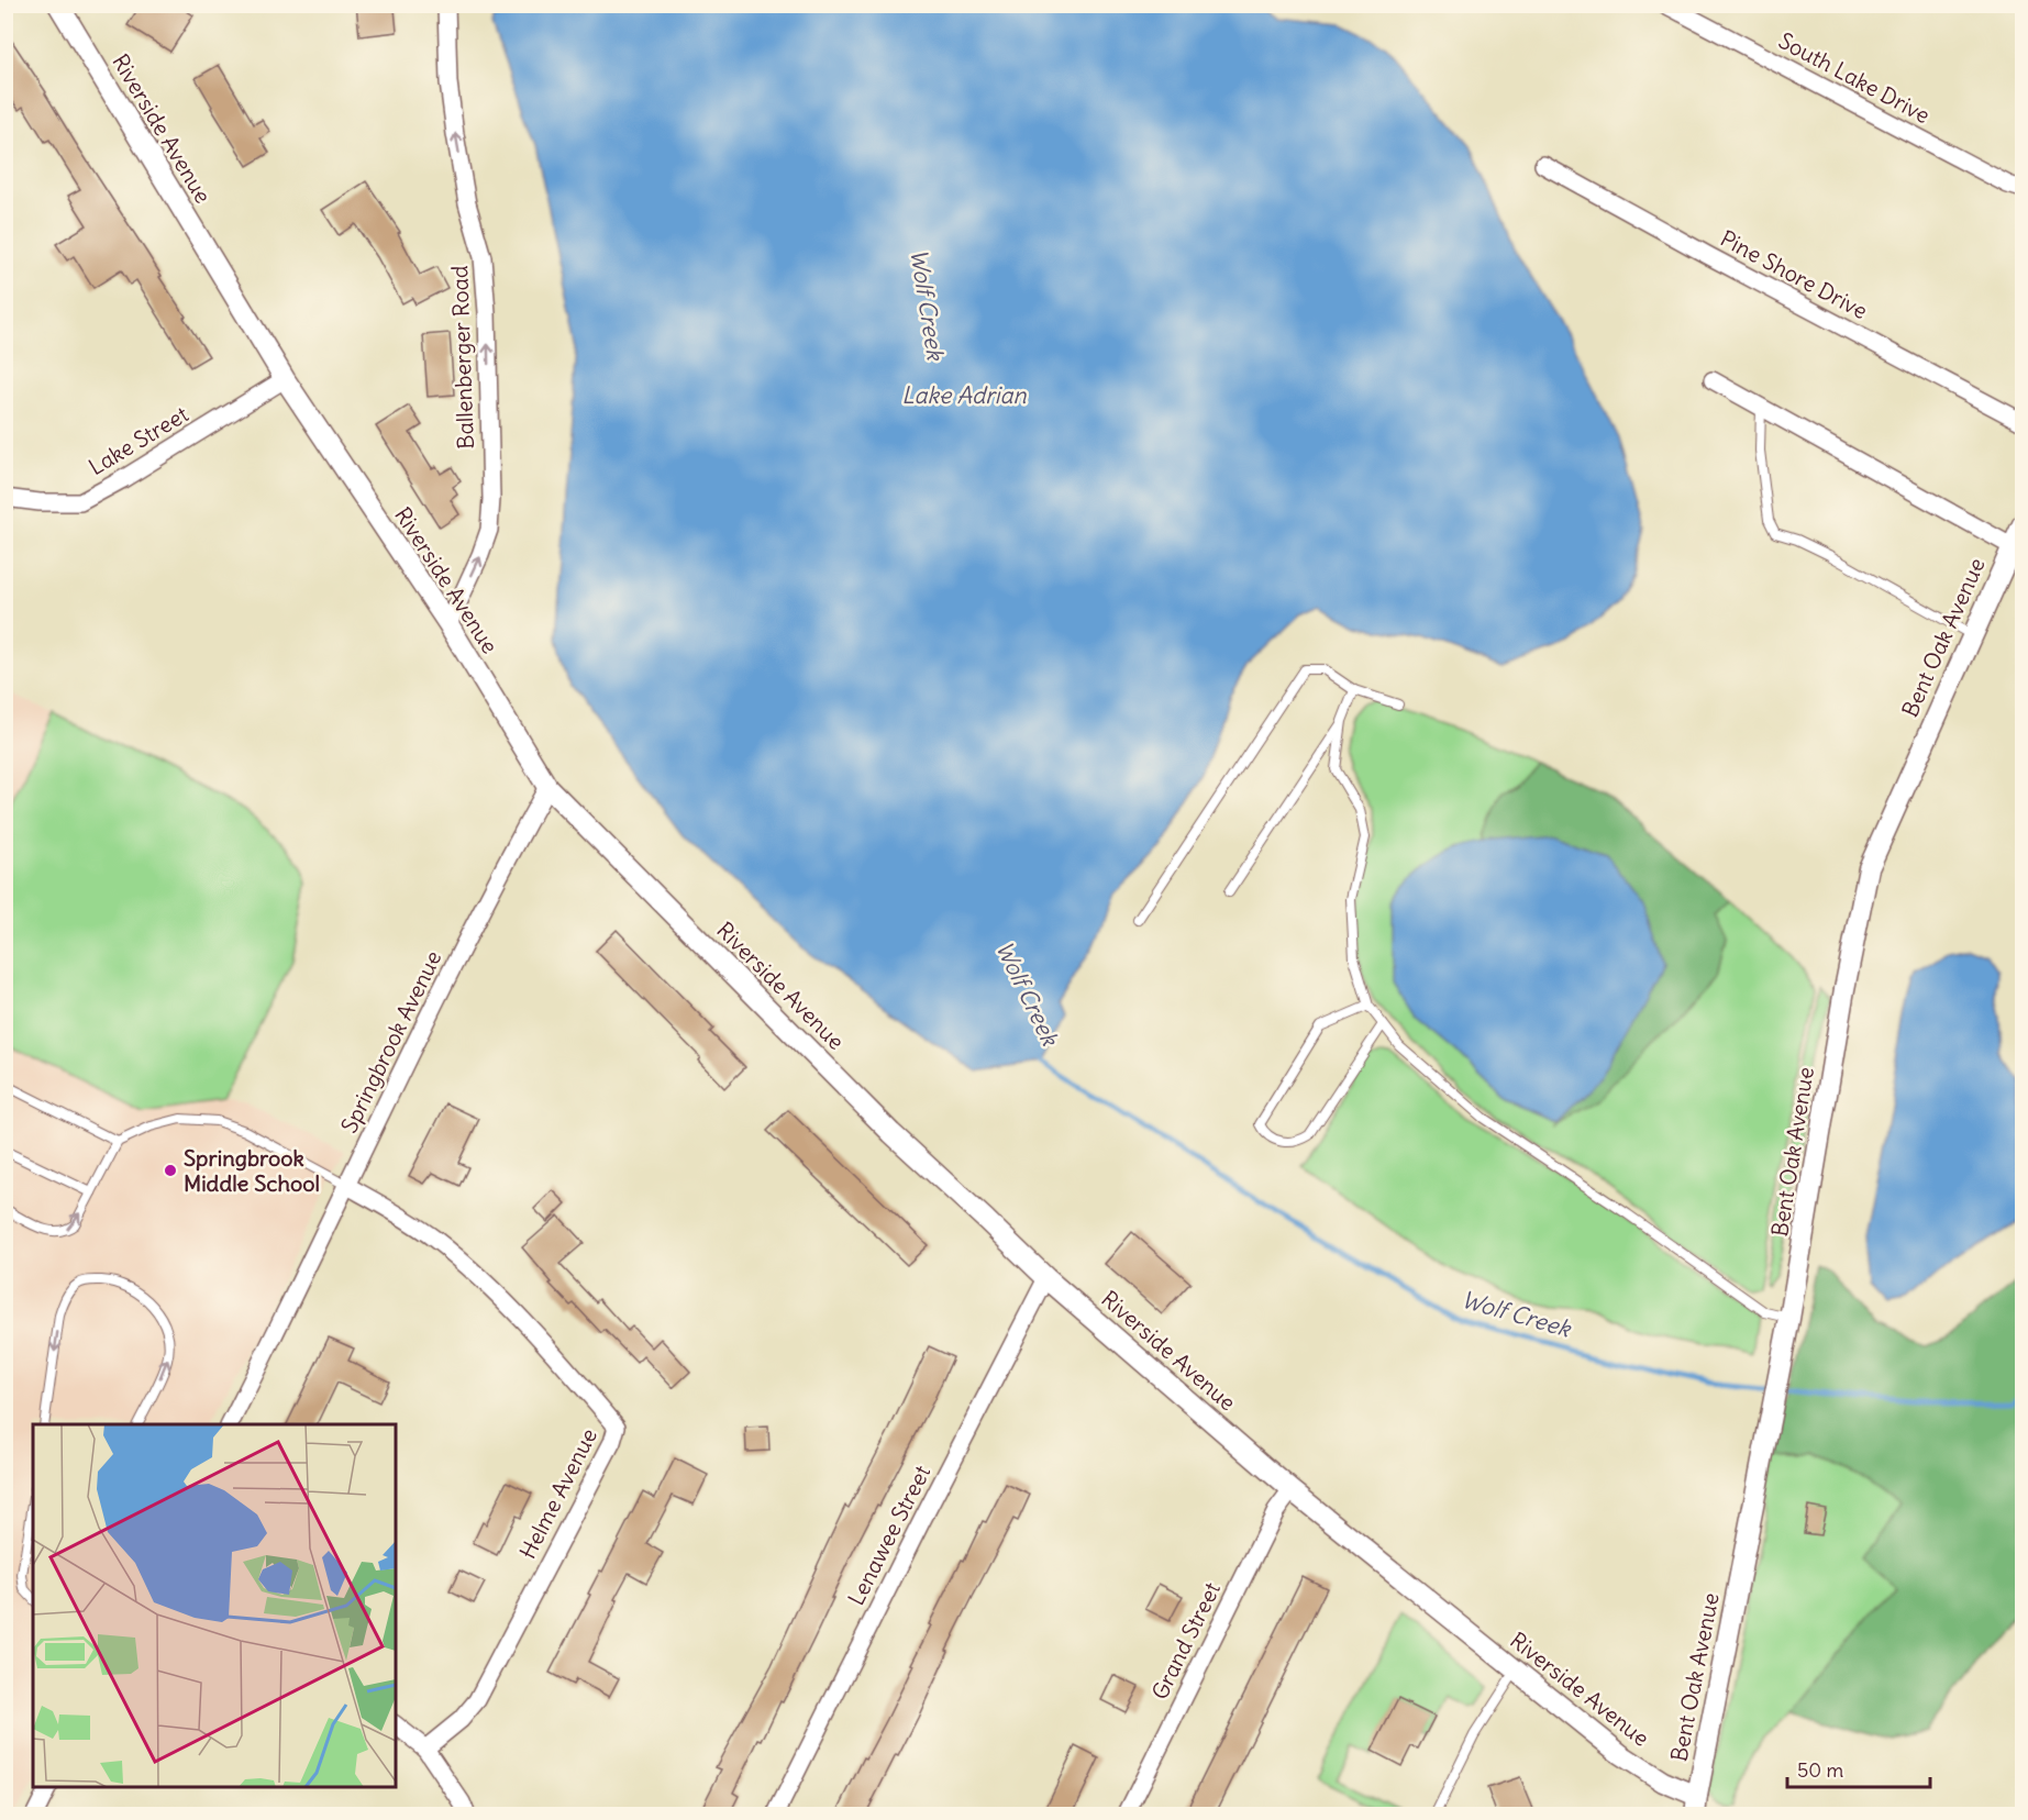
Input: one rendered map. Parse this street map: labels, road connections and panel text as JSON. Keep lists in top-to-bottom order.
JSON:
{
  "streets": {
    "street": [
      "South Lake Drive",
      "Riverside Avenue",
      "Pine Shore Drive",
      "Ballenberger Road",
      "Lake Street",
      "Bent Oak Avenue",
      "Springbrook Avenue",
      "Helme Avenue",
      "Lenawee Street",
      "Grand Street"
    ]
  },
  "crossings": [
    ["Riverside Avenue", "Ballenberger Road"],
    ["Riverside Avenue", "Lake Street"],
    ["Riverside Avenue", "Bent Oak Avenue"],
    ["Riverside Avenue", "Springbrook Avenue"],
    ["Riverside Avenue", "Lenawee Street"],
    ["Riverside Avenue", "Grand Street"],
    ["Springbrook Avenue", "Helme Avenue"]
  ],
  "one_way": ["Ballenberger Road"],
  "water": ["Wolf Creek", "Lake Adrian"],
  "places": ["Springbrook Middle School"],
  "scale_bar": "50 m"
}
